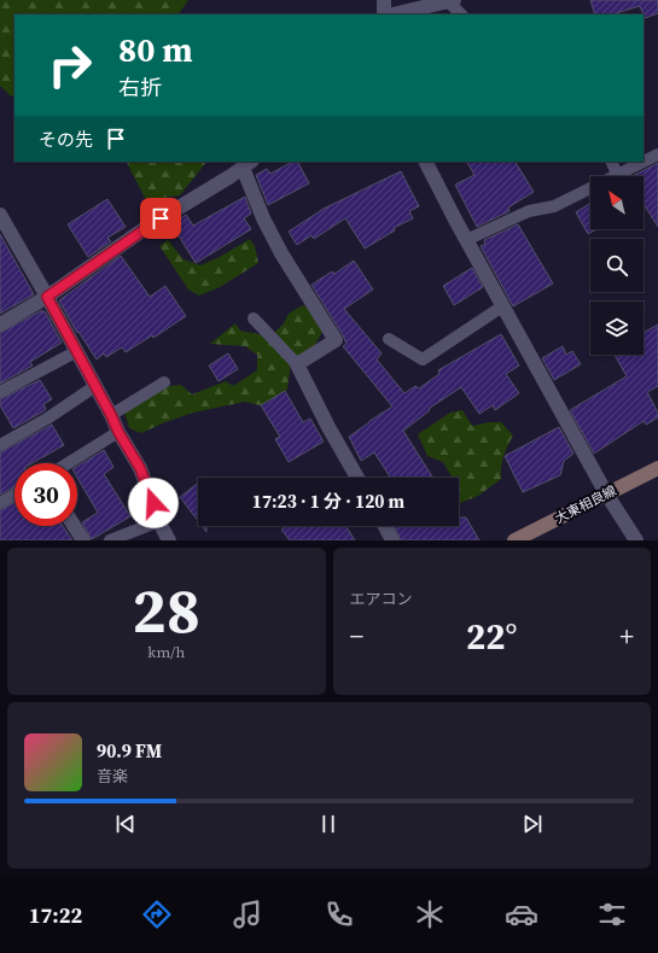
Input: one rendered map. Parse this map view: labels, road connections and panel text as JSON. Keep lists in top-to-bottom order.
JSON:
{
  "streets": {
    "main road": ["大東相良線"]
  },
  "north": "top left",
  "page": {
    "turn": ["80 m", "右折"],
    "then": "その先",
    "limit": "30",
    "trip": "17:23 · 1 分 · 120 m",
    "tile": [
      ["28", "km/h"],
      "エアコン"
    ],
    "heat": ["−", "22°", "+"],
    "song": ["90.9 FM", "音楽"],
    "tabs": "17:22"
  }
}
